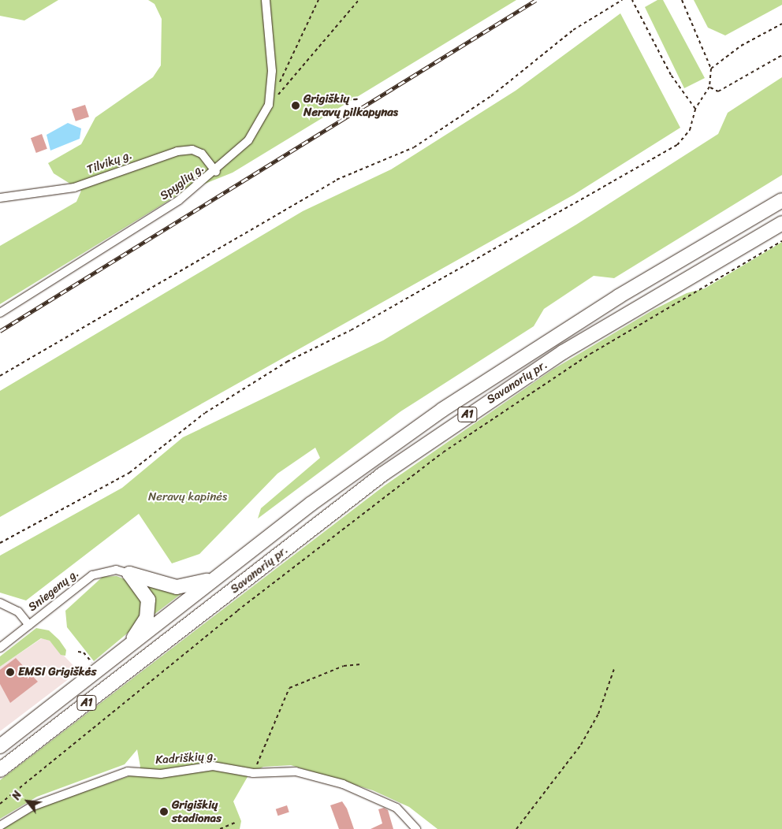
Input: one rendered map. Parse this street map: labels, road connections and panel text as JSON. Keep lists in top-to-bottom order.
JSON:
{
  "streets": {
    "highway": ["Savanorių pr.", "A1"],
    "street": [
      "Tilvikų g.",
      "Spyglių g.",
      "Sniegenų g.",
      "Kadriškių g."
    ]
  },
  "crossings": [
    ["Tilvikų g.", "Spyglių g."]
  ],
  "parks": ["Neravų kapinės"],
  "places": ["Grigiškių - Neravų pilkapynas", "EMSI Grigiškės", "Grigiškių stadionas"],
  "north": "top left"
}
